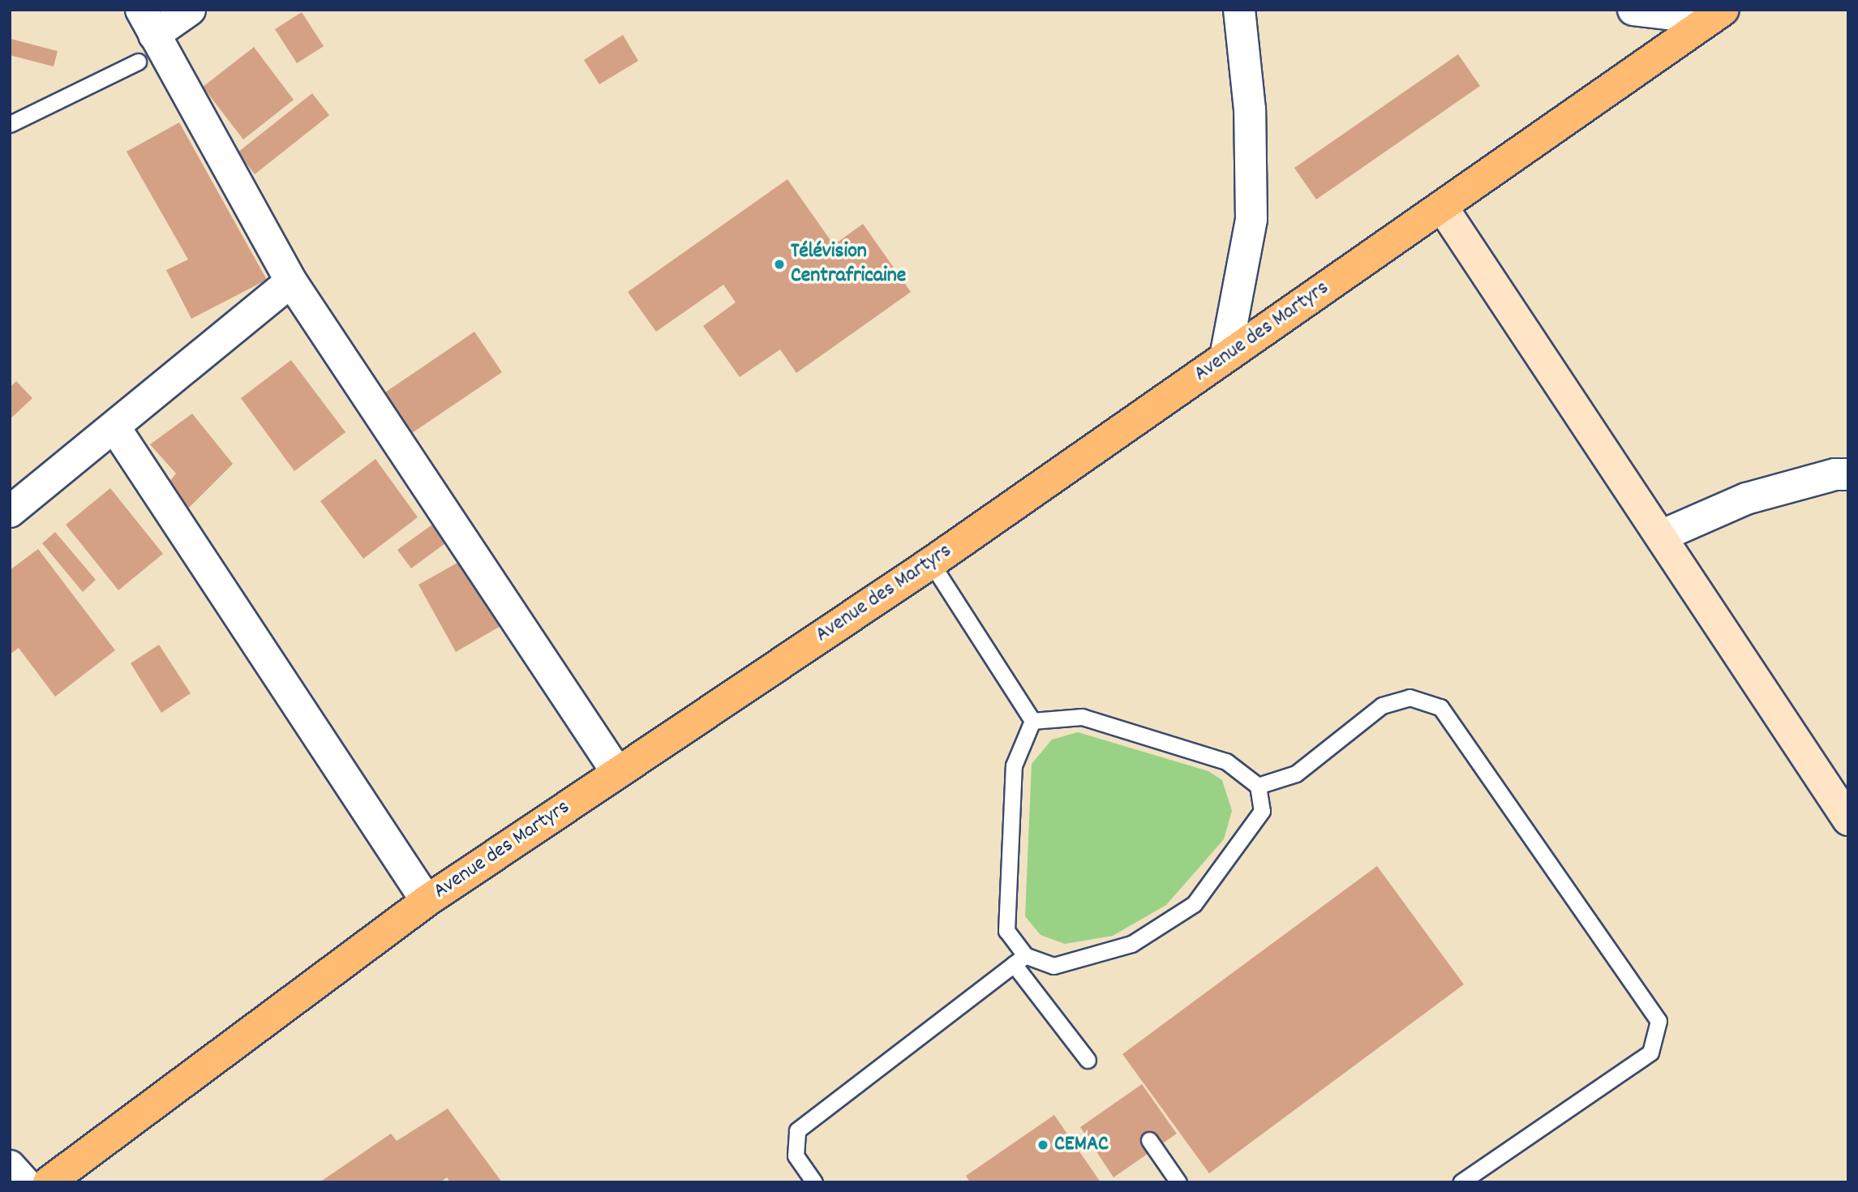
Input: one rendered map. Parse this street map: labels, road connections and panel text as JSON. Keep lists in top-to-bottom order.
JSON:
{
  "streets": {
    "main road": ["Avenue des Martyrs"]
  },
  "places": ["Télévision Centrafricaine", "CEMAC"]
}
